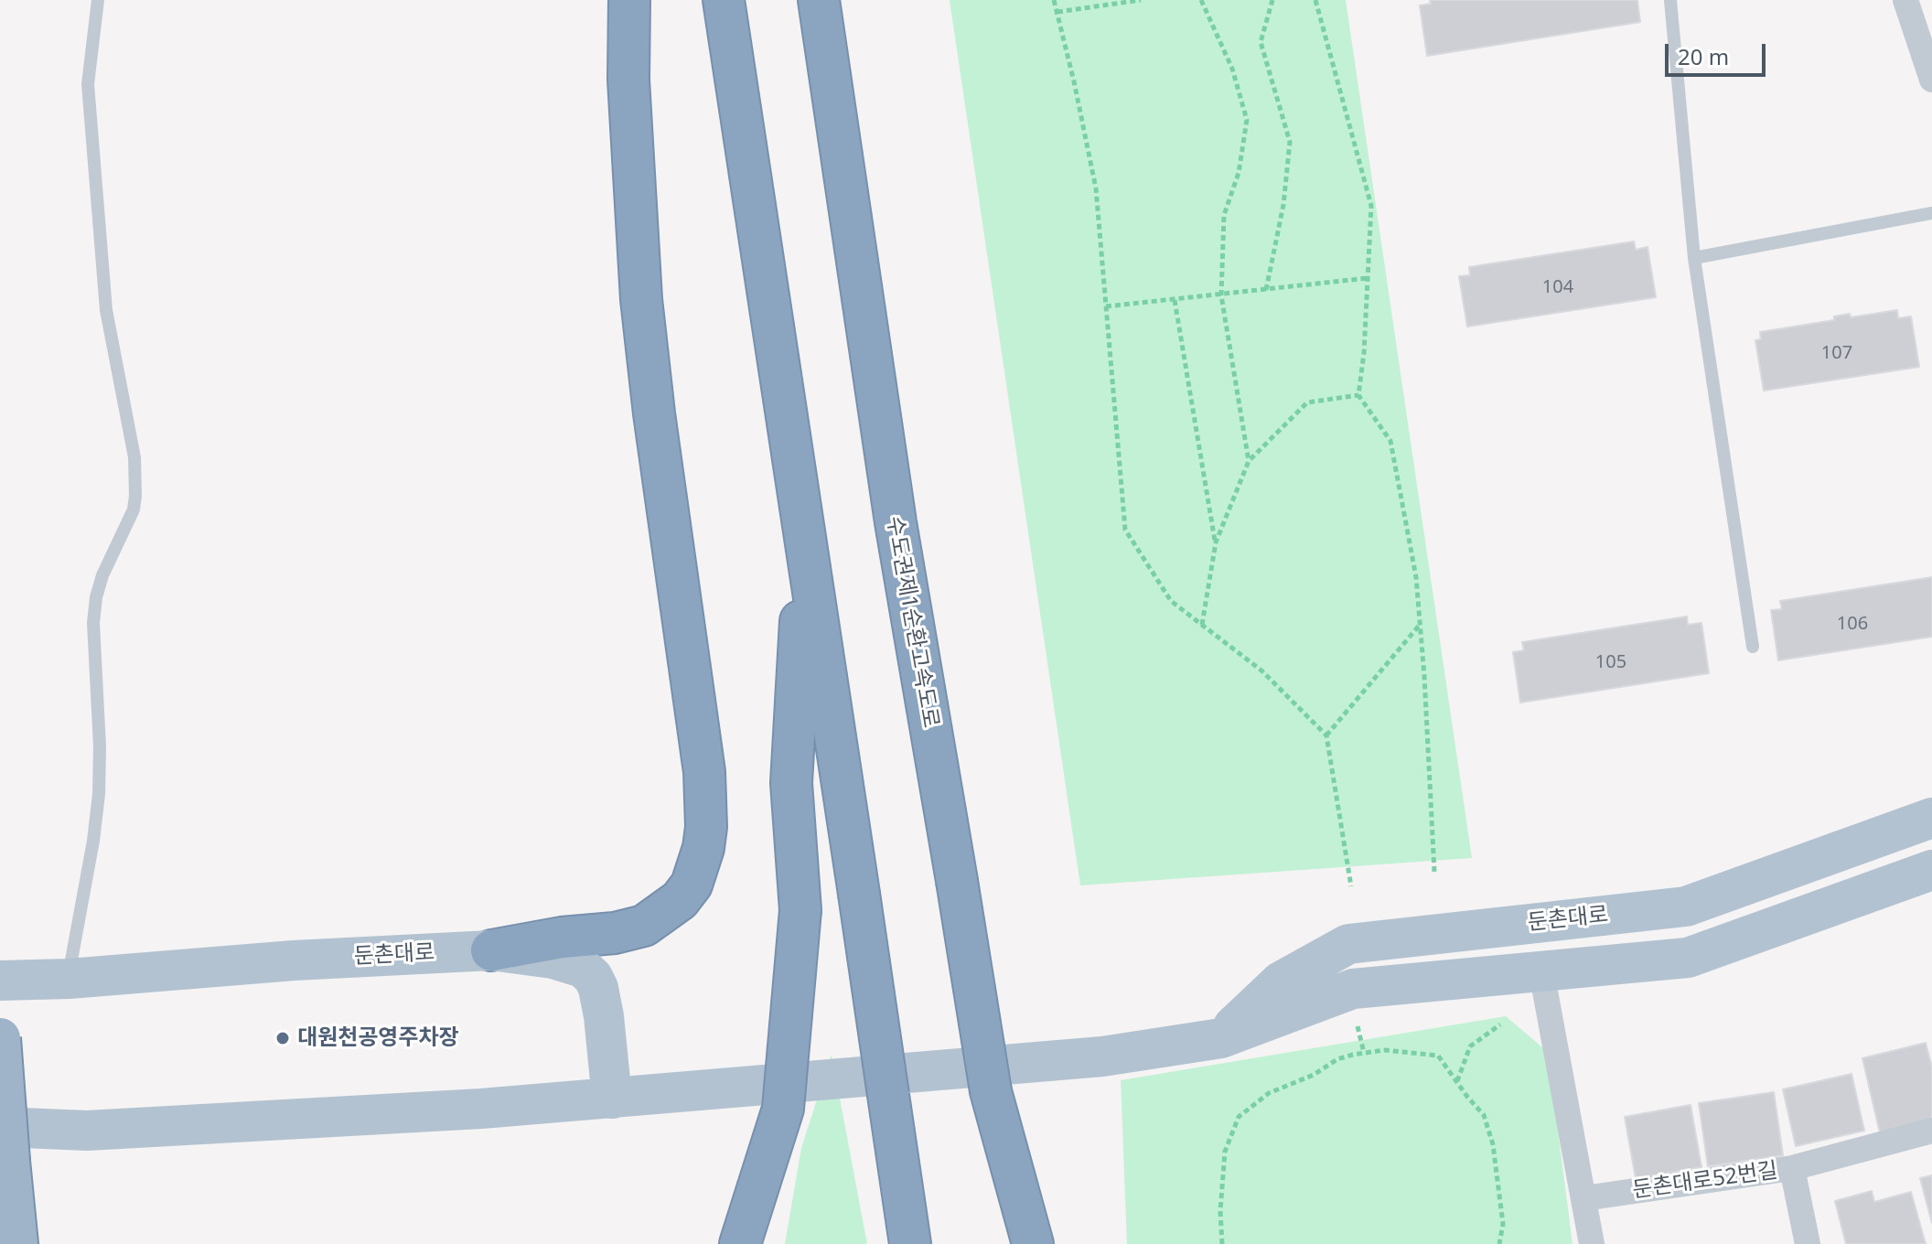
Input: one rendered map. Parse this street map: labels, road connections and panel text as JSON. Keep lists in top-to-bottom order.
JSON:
{
  "streets": {
    "highway": ["수도권제1순환고속도로"],
    "main road": ["둔촌대로"],
    "street": ["둔촌대로52번길"]
  },
  "places": ["대원천공영주차장"],
  "house_numbers": [
    "104",
    "107",
    "106",
    "105"
  ],
  "scale_bar": "20 m"
}
